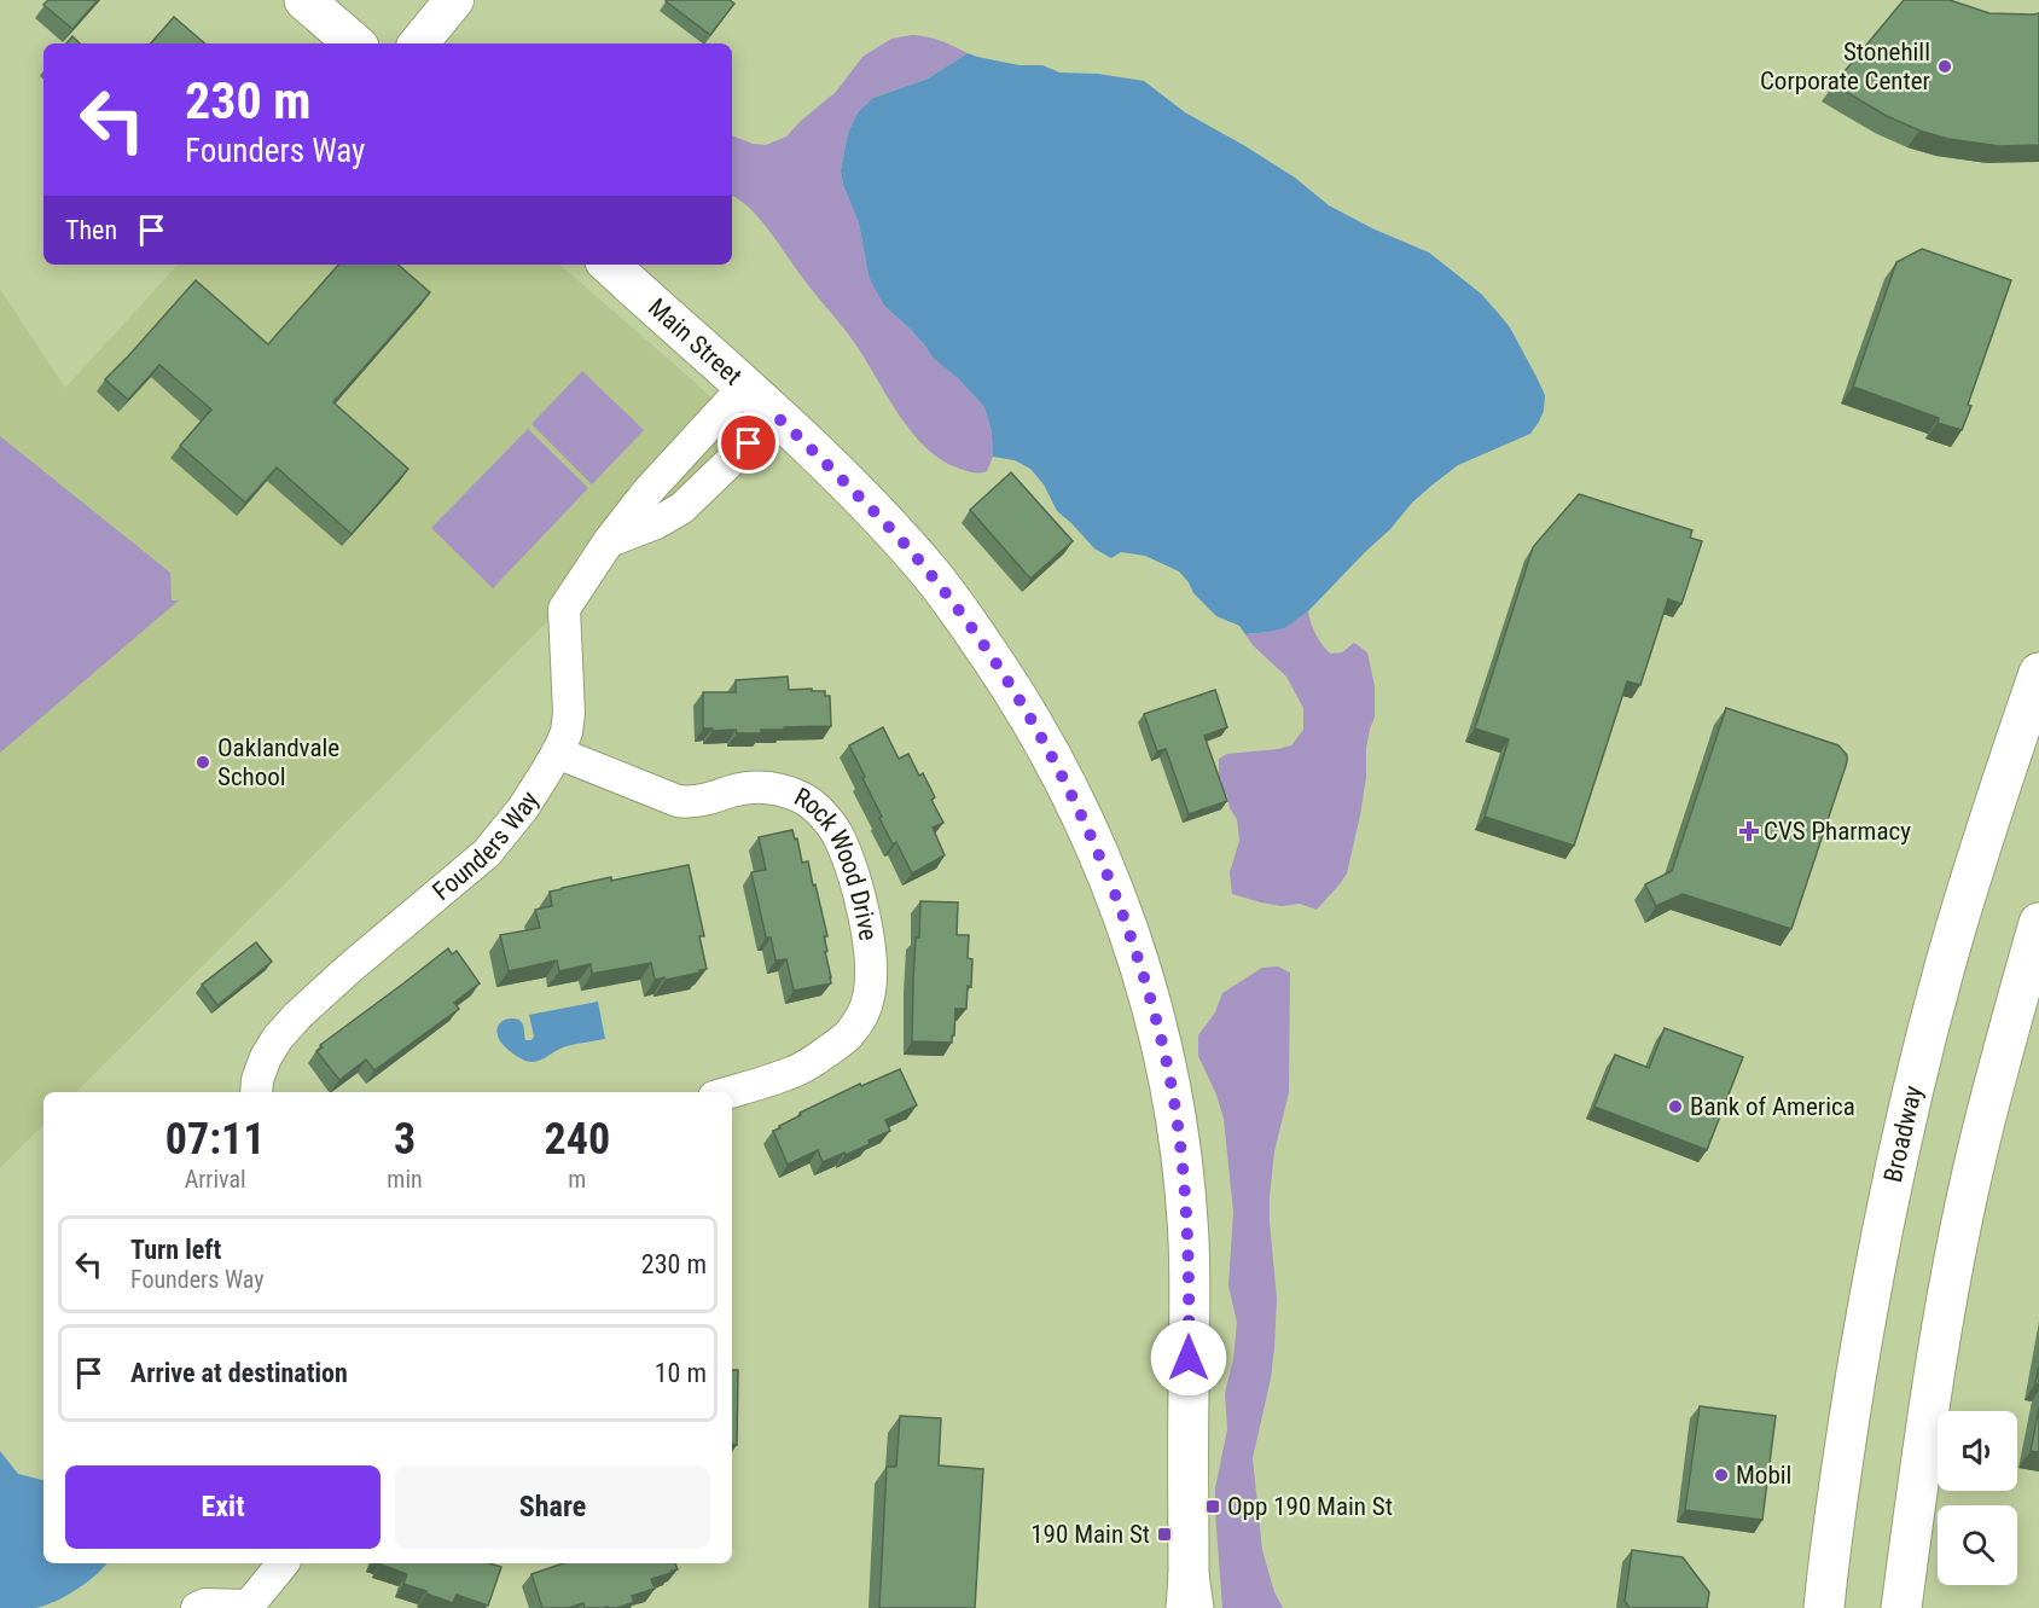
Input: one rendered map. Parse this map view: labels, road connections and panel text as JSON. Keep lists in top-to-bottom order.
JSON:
{
  "streets": {
    "main road": ["Main Street", "Broadway"],
    "street": ["Founders Way", "Rock Wood Drive"]
  },
  "crossings": [
    ["Main Street", "Founders Way"],
    ["Founders Way", "Rock Wood Drive"]
  ],
  "places": {
    "other": [
      "Stonehill Corporate Center",
      "Oaklandvale School",
      "Bank of America",
      "Mobil"
    ],
    "health": ["CVS Pharmacy"],
    "transit": ["Opp 190 Main St", "190 Main St"]
  },
  "page": {
    "turn": ["230 m", "Founders Way"],
    "then": "Then",
    "eta": [
      "07:11",
      "Arrival",
      "3",
      "min",
      "240",
      "m"
    ],
    "list": [
      {
        "name": "Turn left",
        "note": "Founders Way",
        "value": "230 m"
      },
      {
        "name": "Arrive at destination",
        "value": "10 m"
      }
    ],
    "buttons": ["Exit", "Share"]
  }
}
